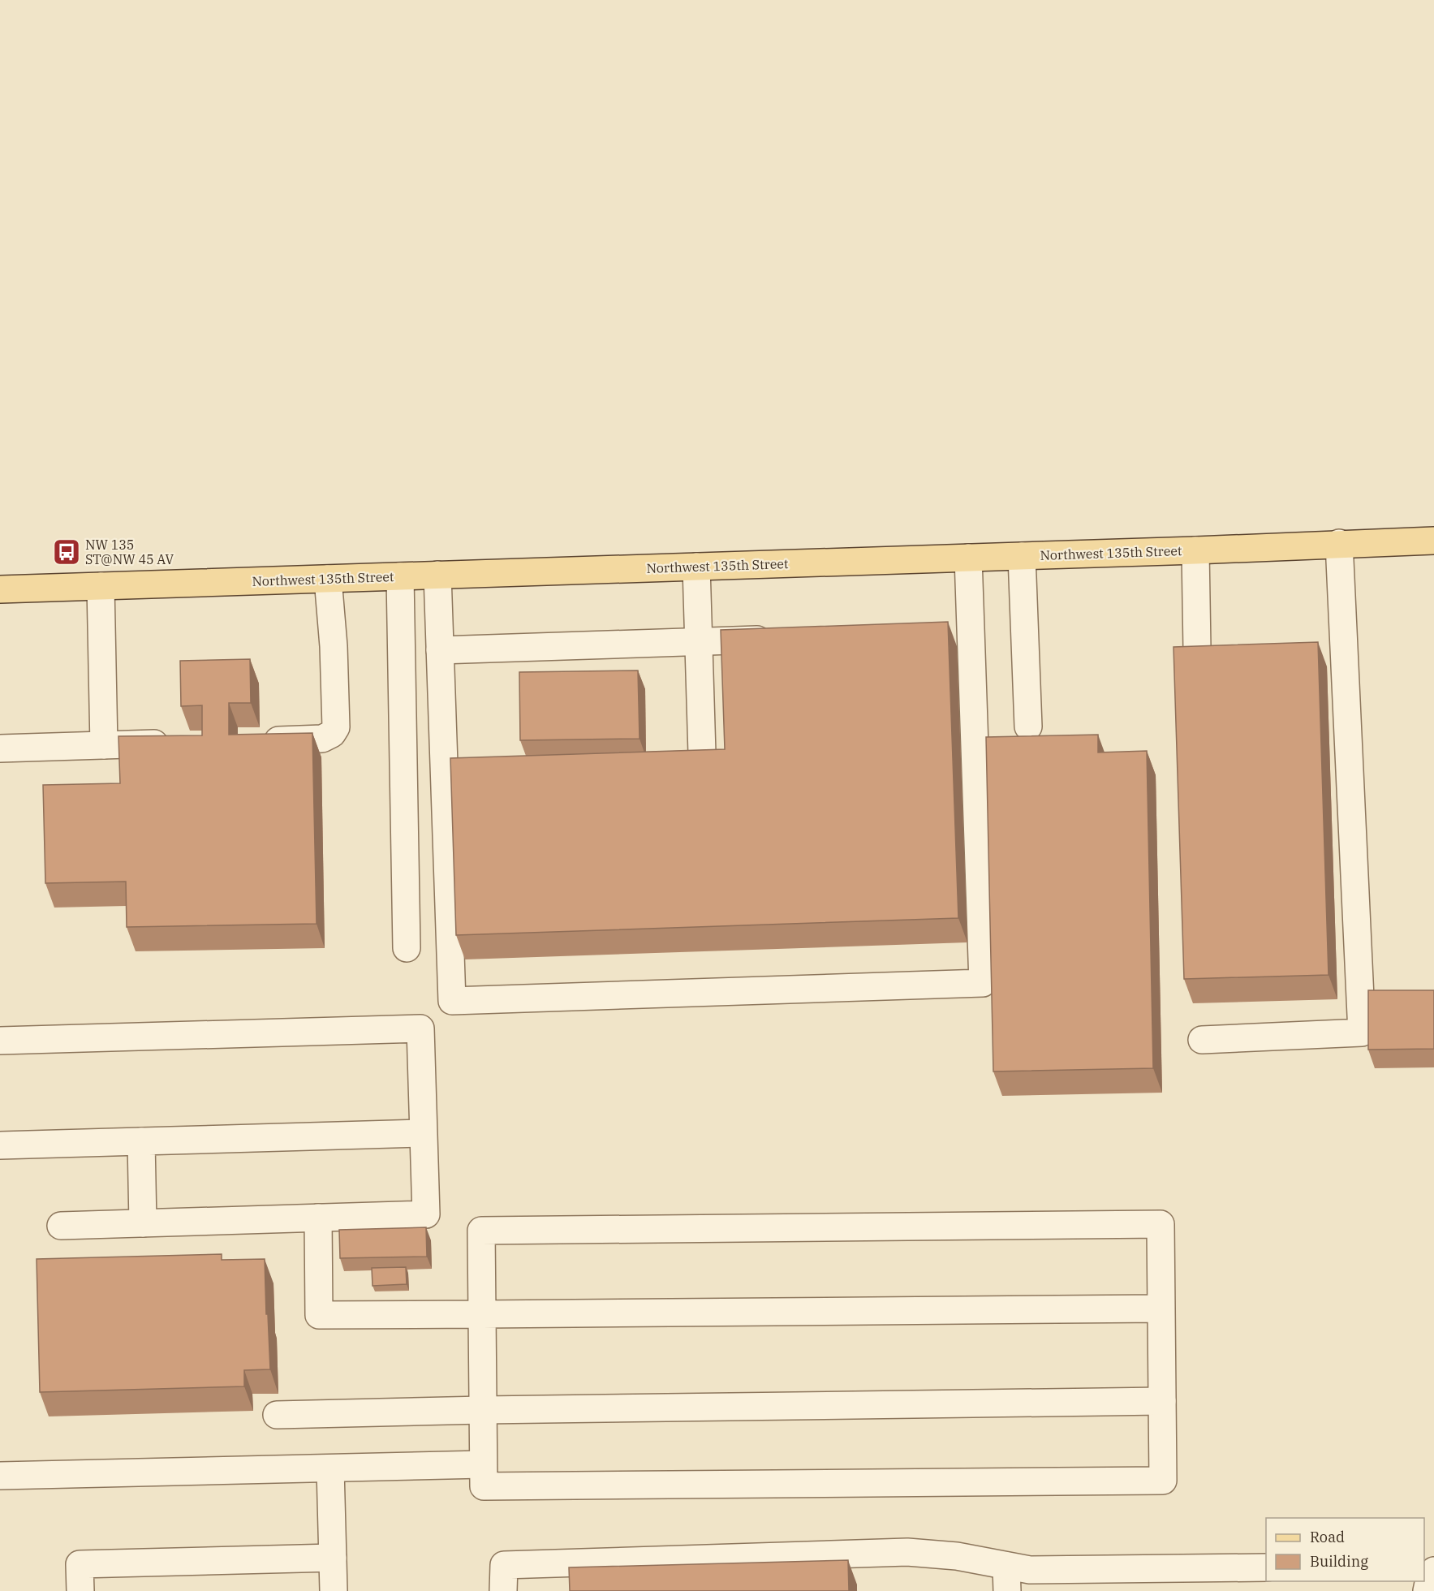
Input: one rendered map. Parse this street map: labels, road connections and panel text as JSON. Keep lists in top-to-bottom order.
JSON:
{
  "streets": {
    "main road": ["Northwest 135th Street"]
  },
  "places": {
    "bus stop": ["NW 135 ST@NW 45 AV"]
  },
  "legend": ["Road", "Building"]
}
